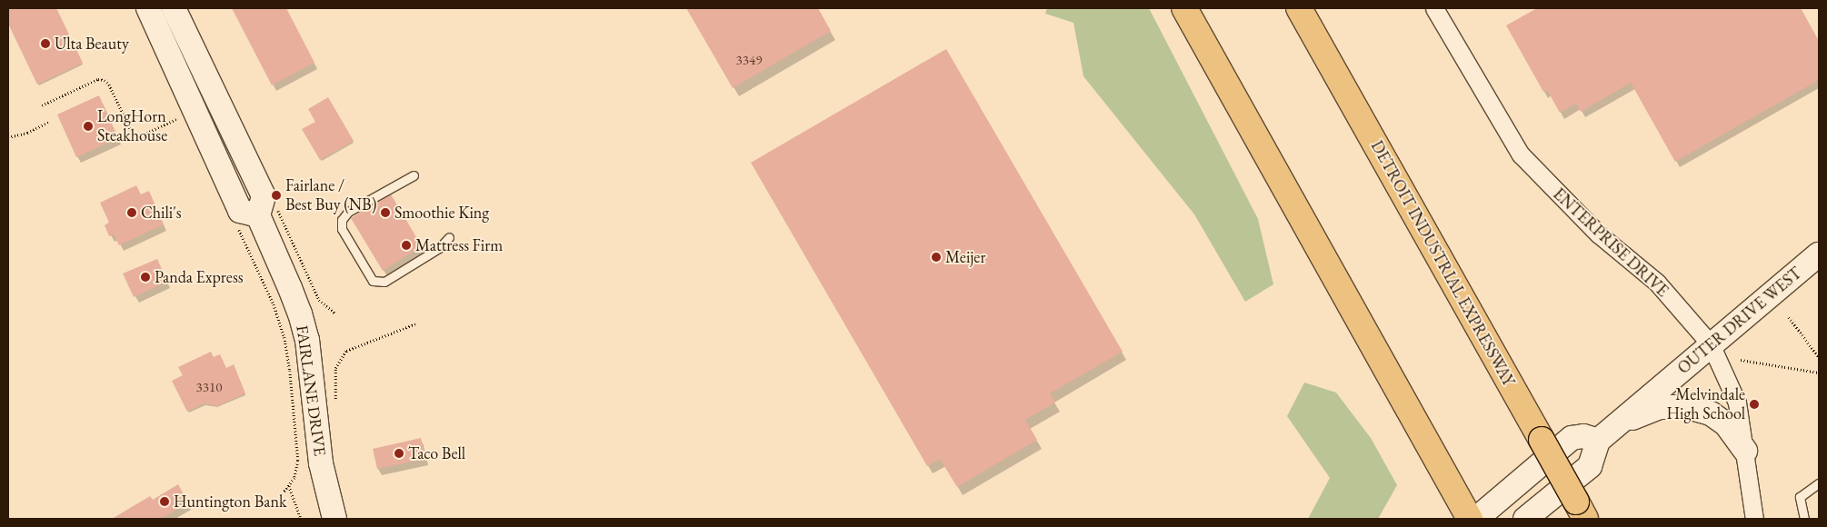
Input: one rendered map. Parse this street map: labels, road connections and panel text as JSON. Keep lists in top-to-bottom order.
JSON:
{
  "streets": {
    "highway": ["DETROIT INDUSTRIAL EXPRESSWAY"],
    "street": ["ENTERPRISE DRIVE", "OUTER DRIVE WEST", "FAIRLANE DRIVE"]
  },
  "crossings": [
    ["ENTERPRISE DRIVE", "OUTER DRIVE WEST"]
  ],
  "places": [
    "Ulta Beauty",
    "LongHorn Steakhouse",
    "Fairlane / Best Buy (NB)",
    "Chili's",
    "Smoothie King",
    "Mattress Firm",
    "Meijer",
    "Panda Express",
    "Melvindale High School",
    "Taco Bell",
    "Huntington Bank"
  ],
  "house_numbers": ["3349", "3310"]
}
